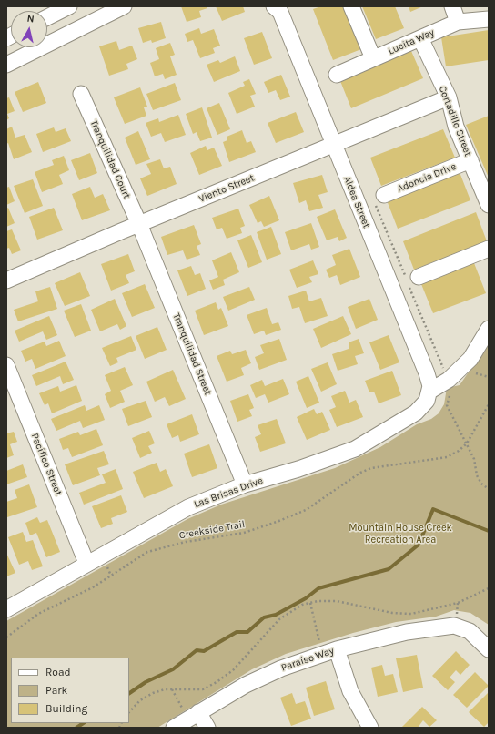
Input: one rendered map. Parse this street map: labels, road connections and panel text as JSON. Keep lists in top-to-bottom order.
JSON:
{
  "streets": {
    "street": [
      "Lucita Way",
      "Cortadillo Street",
      "Tranquilidad Court",
      "Adoncia Drive",
      "Viento Street",
      "Aldea Street",
      "Tranquilidad Street",
      "Pacífico Street",
      "Las Brisas Drive",
      "Paraíso Way"
    ],
    "path": ["Creekside Trail"]
  },
  "crossings": [
    ["Lucita Way", "Cortadillo Street"],
    ["Cortadillo Street", "Adoncia Drive"],
    ["Cortadillo Street", "Viento Street"],
    ["Tranquilidad Court", "Viento Street"],
    ["Tranquilidad Court", "Tranquilidad Street"],
    ["Viento Street", "Aldea Street"],
    ["Viento Street", "Tranquilidad Street"],
    ["Aldea Street", "Las Brisas Drive"],
    ["Tranquilidad Street", "Las Brisas Drive"],
    ["Pacífico Street", "Las Brisas Drive"]
  ],
  "parks": ["Mountain House Creek Recreation Area"],
  "legend": ["Road", "Park", "Building"],
  "north": "top"
}
